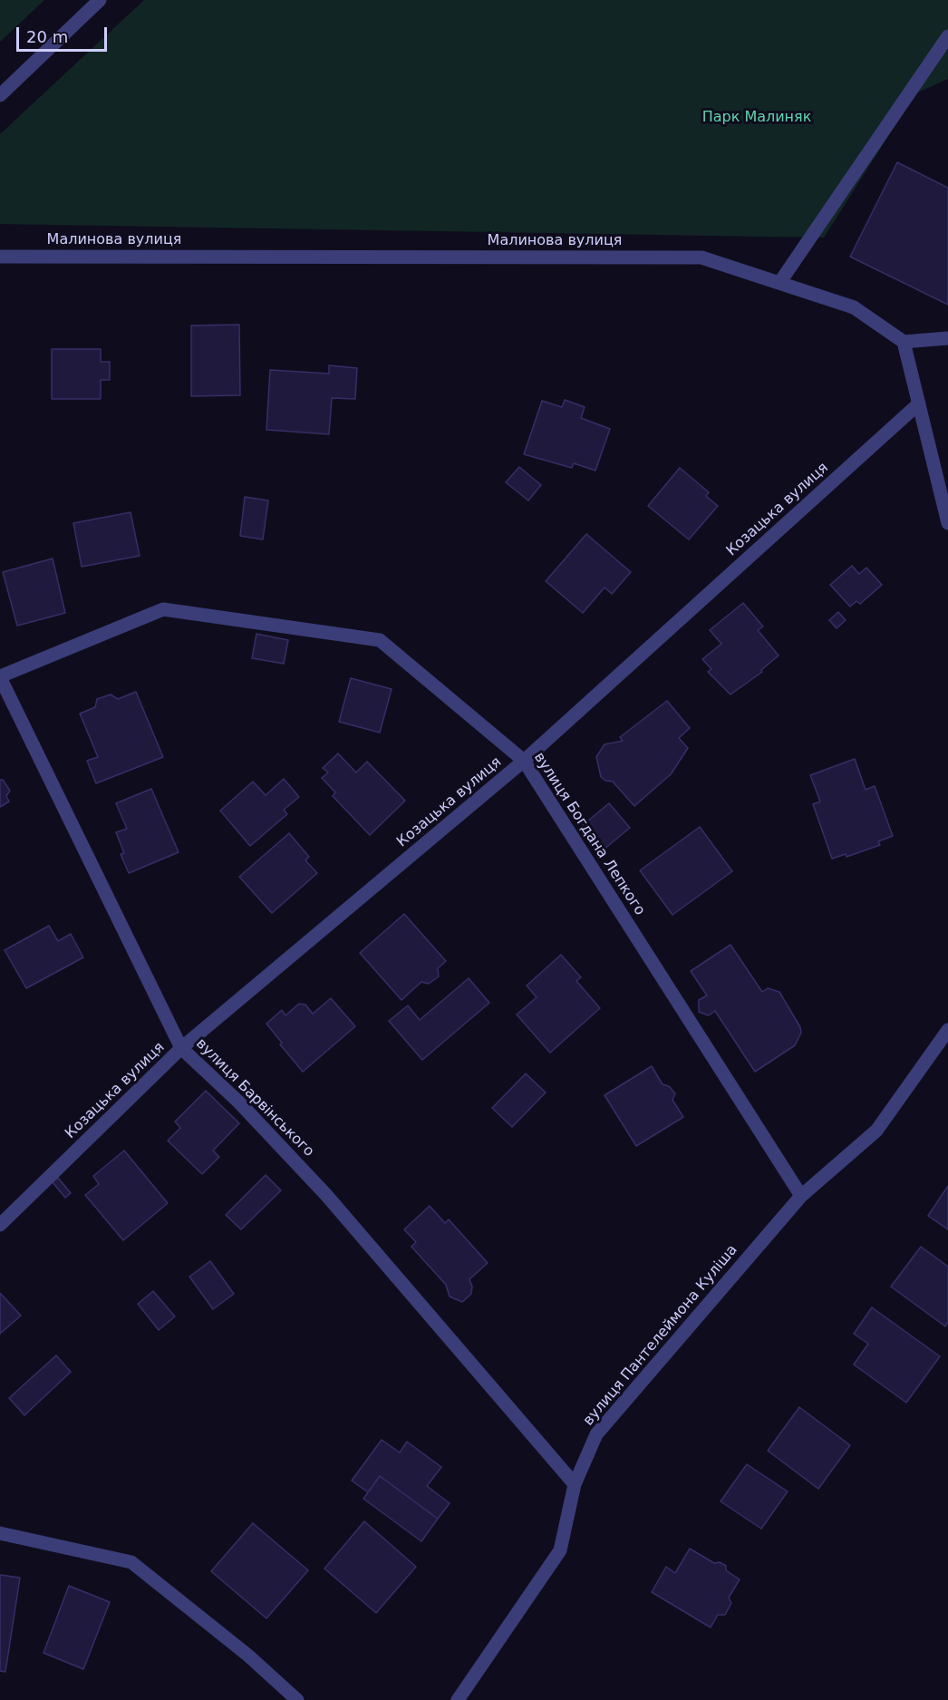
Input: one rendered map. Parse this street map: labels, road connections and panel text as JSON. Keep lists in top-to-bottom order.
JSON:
{
  "streets": {
    "street": [
      "Малинова вулиця",
      "Козацька вулиця",
      "вулиця Богдана Лепкого",
      "вулиця Барвінського",
      "вулиця Пантелеймона Куліша"
    ]
  },
  "crossings": [
    ["Козацька вулиця", "вулиця Богдана Лепкого"],
    ["Козацька вулиця", "вулиця Барвінського"],
    ["вулиця Богдана Лепкого", "вулиця Барвінського"],
    ["вулиця Богдана Лепкого", "вулиця Пантелеймона Куліша"],
    ["вулиця Барвінського", "вулиця Пантелеймона Куліша"]
  ],
  "parks": ["Парк Малиняк"],
  "scale_bar": "20 m"
}
